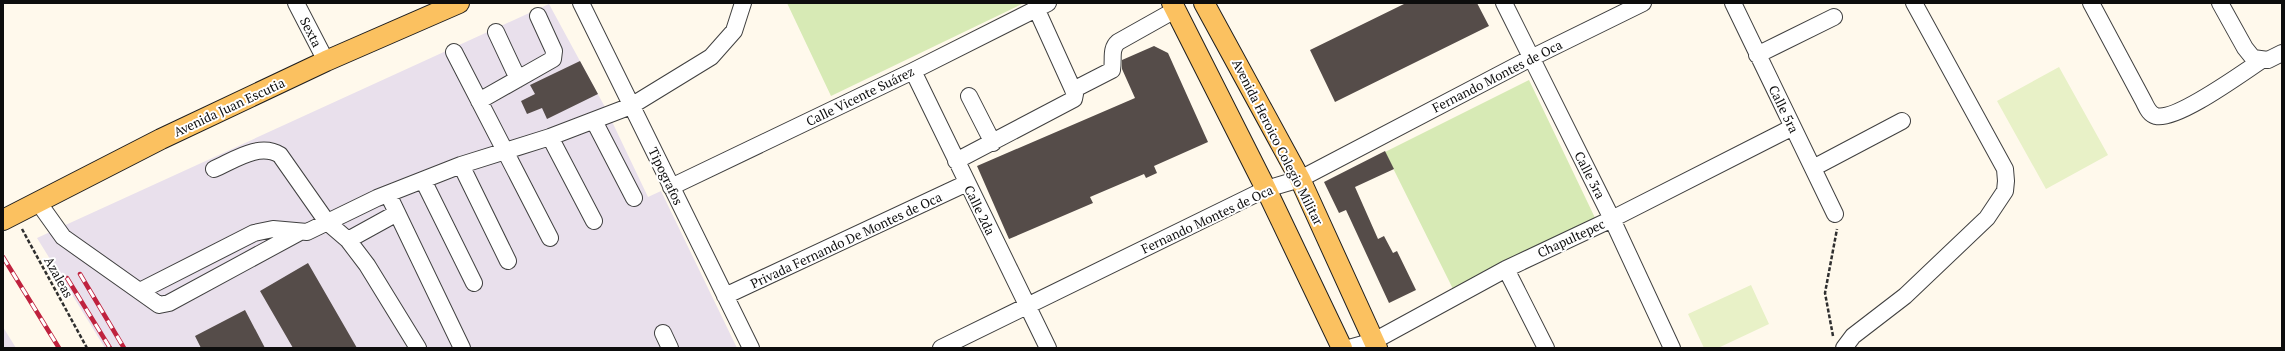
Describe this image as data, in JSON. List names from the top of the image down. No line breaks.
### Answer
{"streets":{"main road":["Avenida Juan Escutia","Avenida Heroico Colegio Militar"],"street":["Sexta","Fernando Montes de Oca","Calle Vicente Suárez","Calle 5ra","Calle 3ra","Tipografos","Calle 2da","Chapultepec","Privada Fernando De Montes de Oca"],"path":["Azaleas"]},"crossings":[["Sexta","Avenida Juan Escutia"],["Fernando Montes de Oca","Avenida Heroico Colegio Militar"],["Fernando Montes de Oca","Calle 3ra"],["Fernando Montes de Oca","Calle 2da"],["Calle Vicente Suárez","Tipografos"],["Calle Vicente Suárez","Calle 2da"],["Avenida Juan Escutia","Azaleas"],["Calle 5ra","Chapultepec"],["Avenida Heroico Colegio Militar","Chapultepec"],["Calle 3ra","Chapultepec"],["Tipografos","Privada Fernando De Montes de Oca"],["Calle 2da","Privada Fernando De Montes de Oca"]]}
